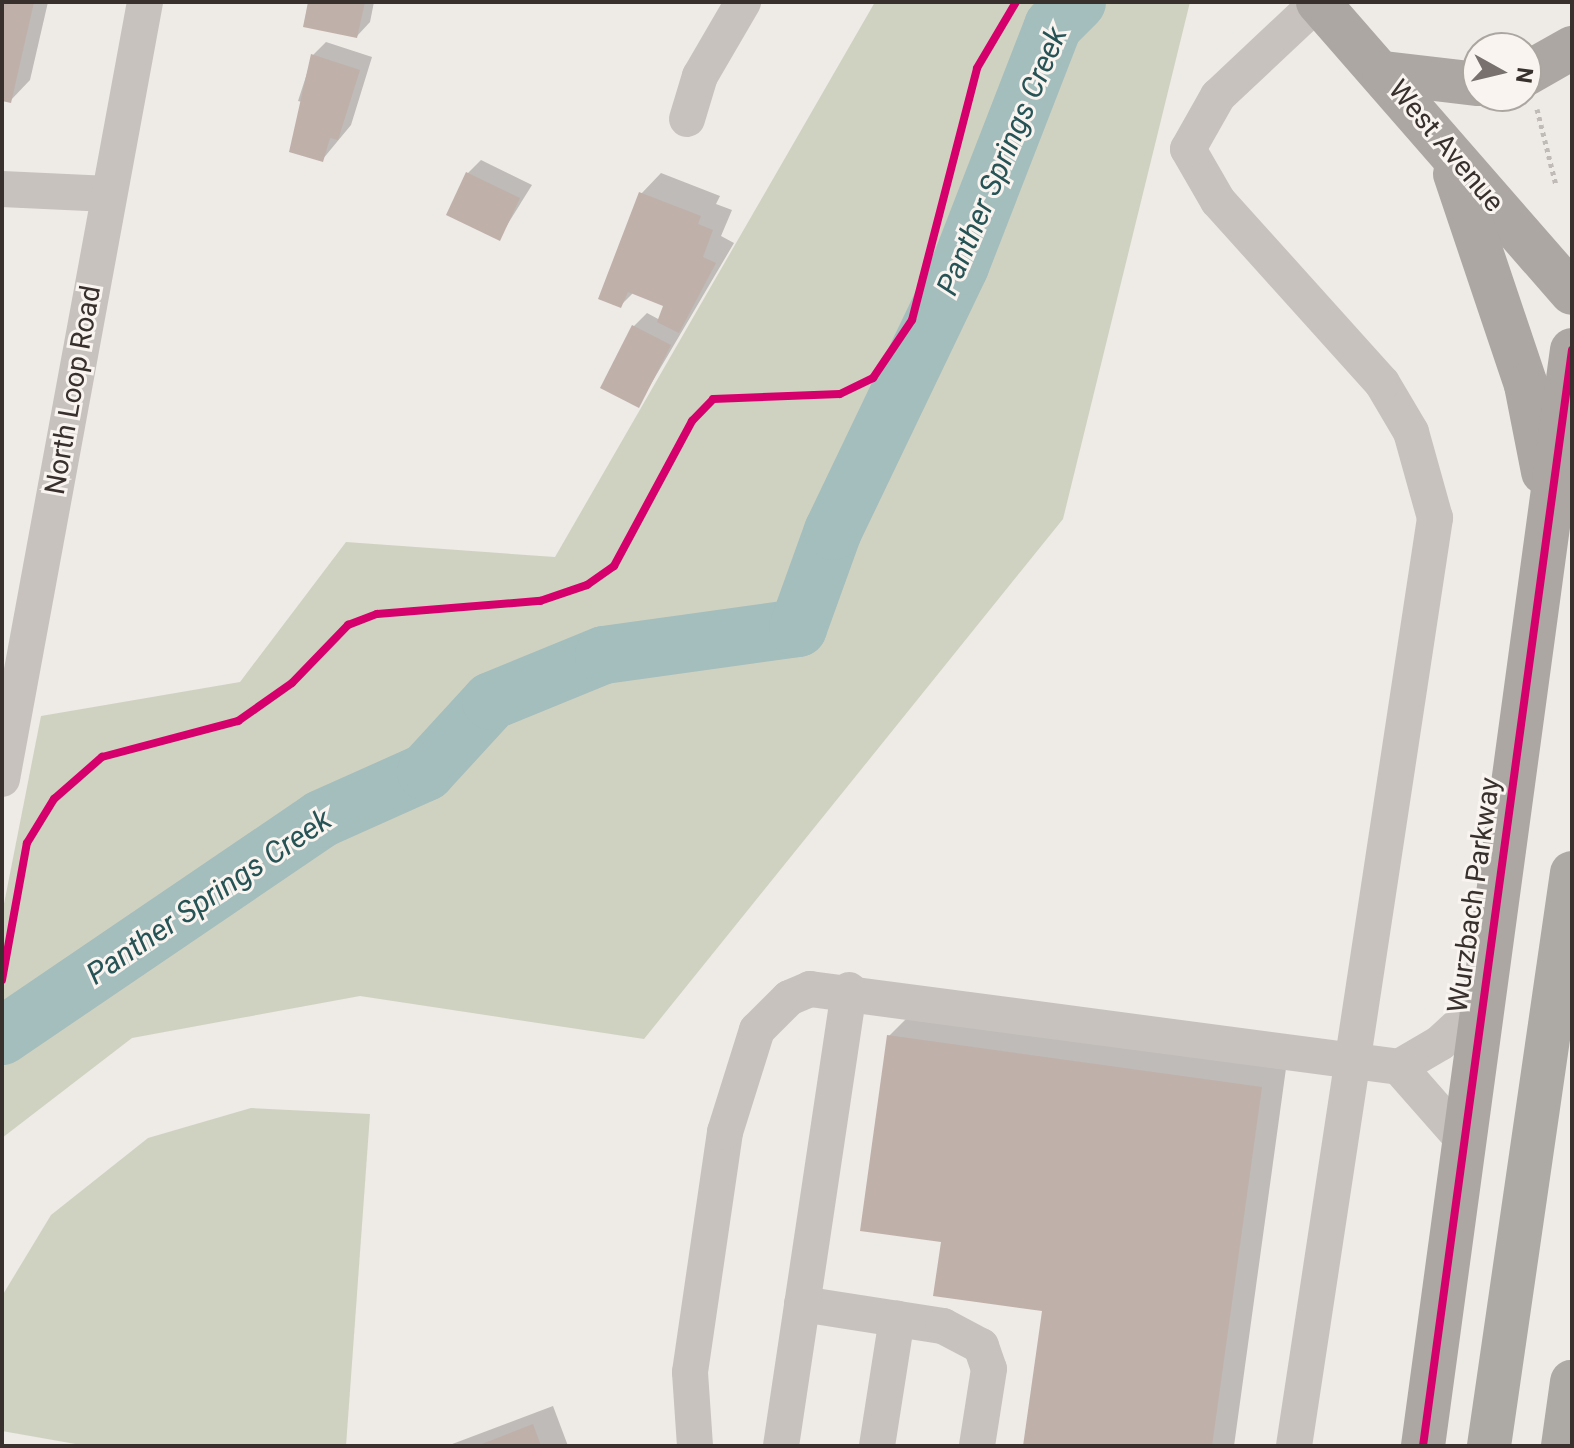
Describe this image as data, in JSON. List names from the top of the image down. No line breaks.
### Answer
{"streets":{"main road":["West Avenue","Wurzbach Parkway"],"street":["North Loop Road"]},"water":["Panther Springs Creek"],"north":"right"}
